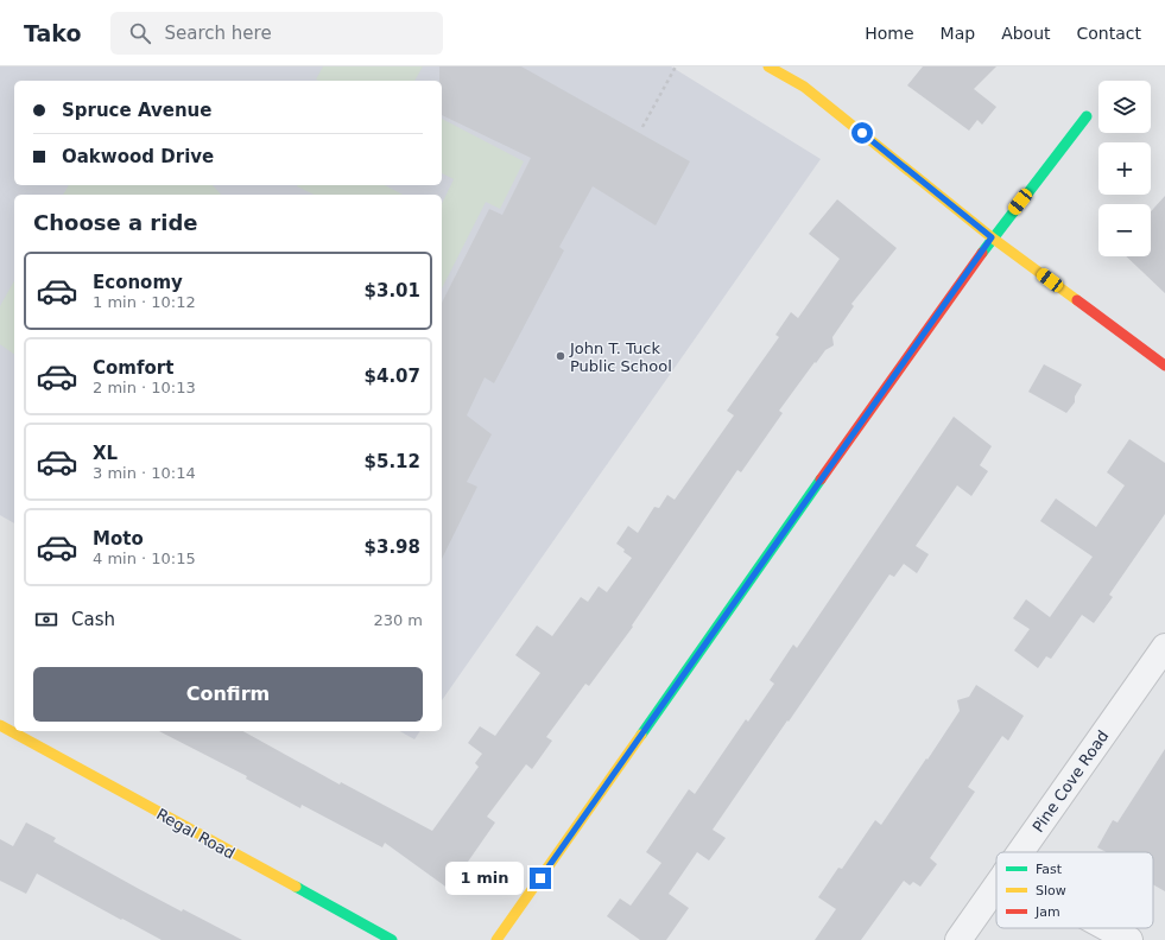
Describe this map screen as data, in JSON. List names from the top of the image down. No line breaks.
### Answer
{"streets":{"street":["Pine Cove Road","Regal Road"]},"places":["John T. Tuck Public School"],"legend":["Fast","Slow","Jam"],"page":{"header":"Tako","search":"Search here","nav":["Home","Map","About","Contact"],"map_buttons":["+","−"],"banner":["Spruce Avenue","Oakwood Drive"],"heading":"Choose a ride","list":[{"name":"Economy","note":"1 min · 10:12","value":"$3.01"},{"name":"Comfort","note":"2 min · 10:13","value":"$4.07"},{"name":"XL","note":"3 min · 10:14","value":"$5.12"},{"name":"Moto","note":"4 min · 10:15","value":"$3.98"}],"pay":["Cash","230 m"],"buttons":"Confirm","bubble":"1 min"}}
